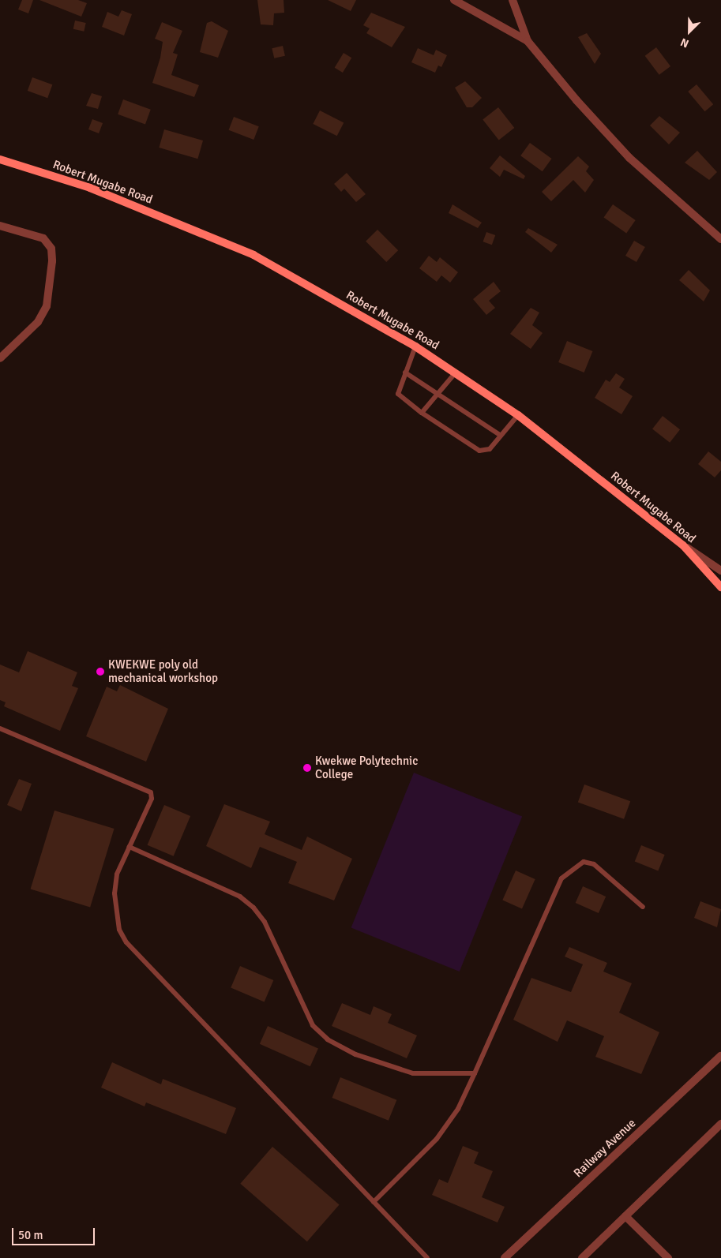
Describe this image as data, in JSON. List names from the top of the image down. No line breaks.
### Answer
{"streets":{"main road":["Robert Mugabe Road"],"street":["Railway Avenue"]},"places":["KWEKWE poly old mechanical workshop","Kwekwe Polytechnic College"],"scale_bar":"50 m","north":"bottom left"}
